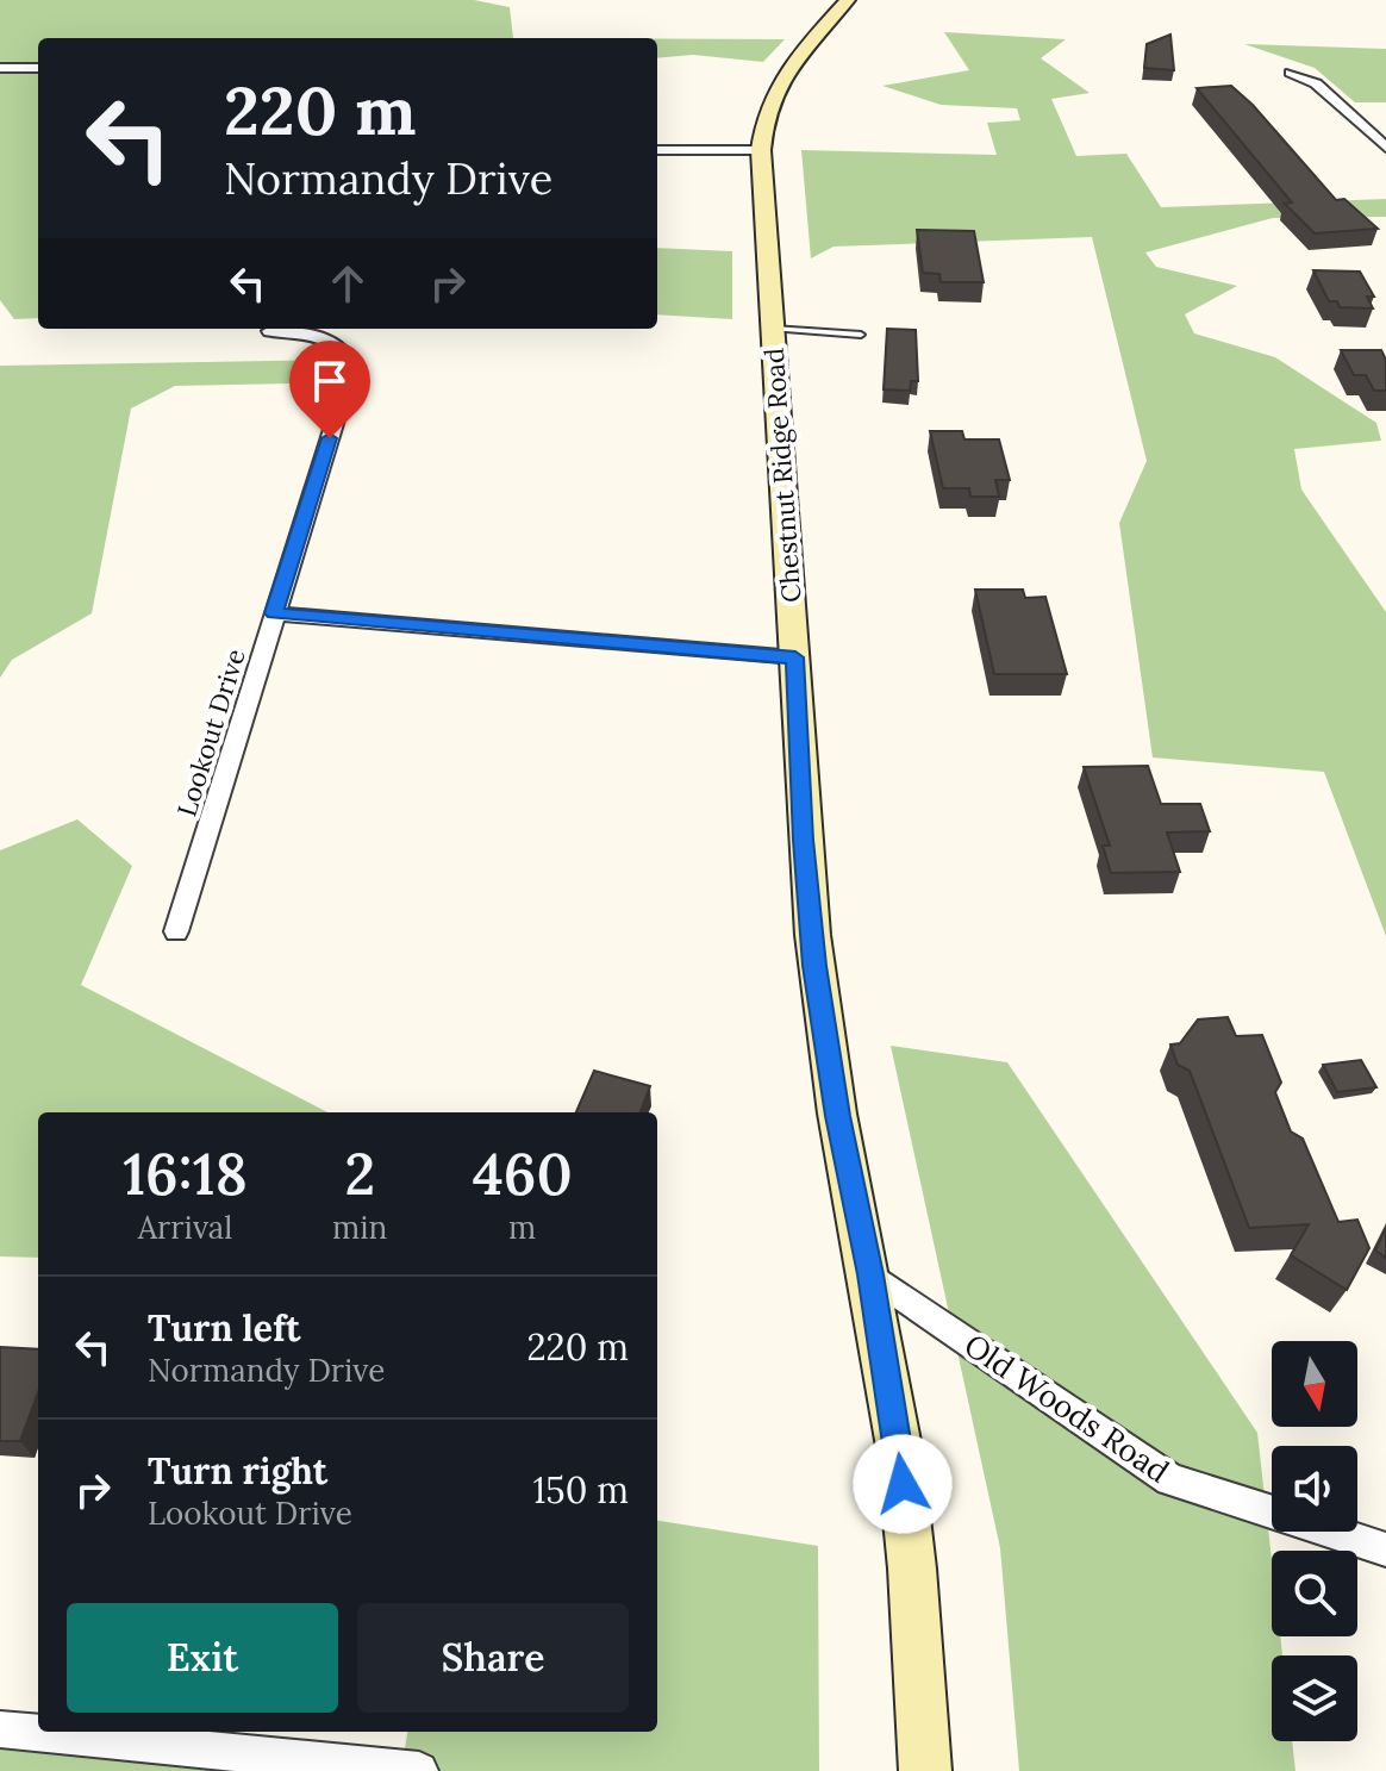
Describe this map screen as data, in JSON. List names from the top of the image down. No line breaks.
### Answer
{"streets":{"main road":["Chestnut Ridge Road"],"street":["Lookout Drive","Old Woods Road"]},"crossings":[["Chestnut Ridge Road","Old Woods Road"]],"north":"bottom","page":{"turn":["220 m","Normandy Drive"],"eta":["16:18","Arrival","2","min","460","m"],"list":[{"name":"Turn left","note":"Normandy Drive","value":"220 m"},{"name":"Turn right","note":"Lookout Drive","value":"150 m"}],"buttons":["Exit","Share"]}}
